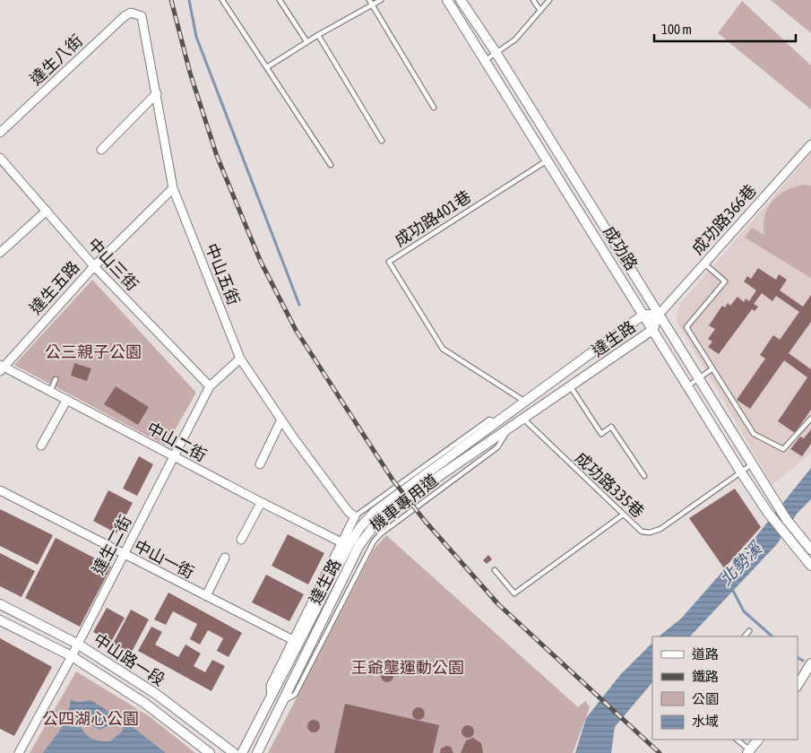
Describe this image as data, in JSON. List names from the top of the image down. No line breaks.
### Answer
{"streets":{"street":["達生八街","成功路366巷","成功路","中山三街","中山五街","達生五路","達生路","中山二街","達生二街","中山一街","中山路一段"],"lane":["成功路401巷","成功路335巷","機車專用道"]},"crossings":[["達生八街","中山五街"],["成功路401巷","成功路"],["成功路401巷","達生路"],["成功路366巷","成功路"],["成功路366巷","達生路"],["成功路","達生路"],["成功路","成功路335巷"],["中山三街","達生五路"],["中山三街","達生二街"],["中山五街","達生五路"],["中山五街","達生路"],["中山五街","機車專用道"],["中山五街","達生二街"],["達生五路","中山二街"],["達生路","中山二街"],["達生路","成功路335巷"],["達生路","機車專用道"],["達生路","中山一街"],["中山二街","達生二街"],["達生二街","中山一街"],["達生二街","中山路一段"]],"water":["北勢溪"],"parks":["公三親子公園","王爺壟運動公園","公四湖心公園"],"legend":["道路","鐵路","公園","水域"],"scale_bar":"100 m"}
